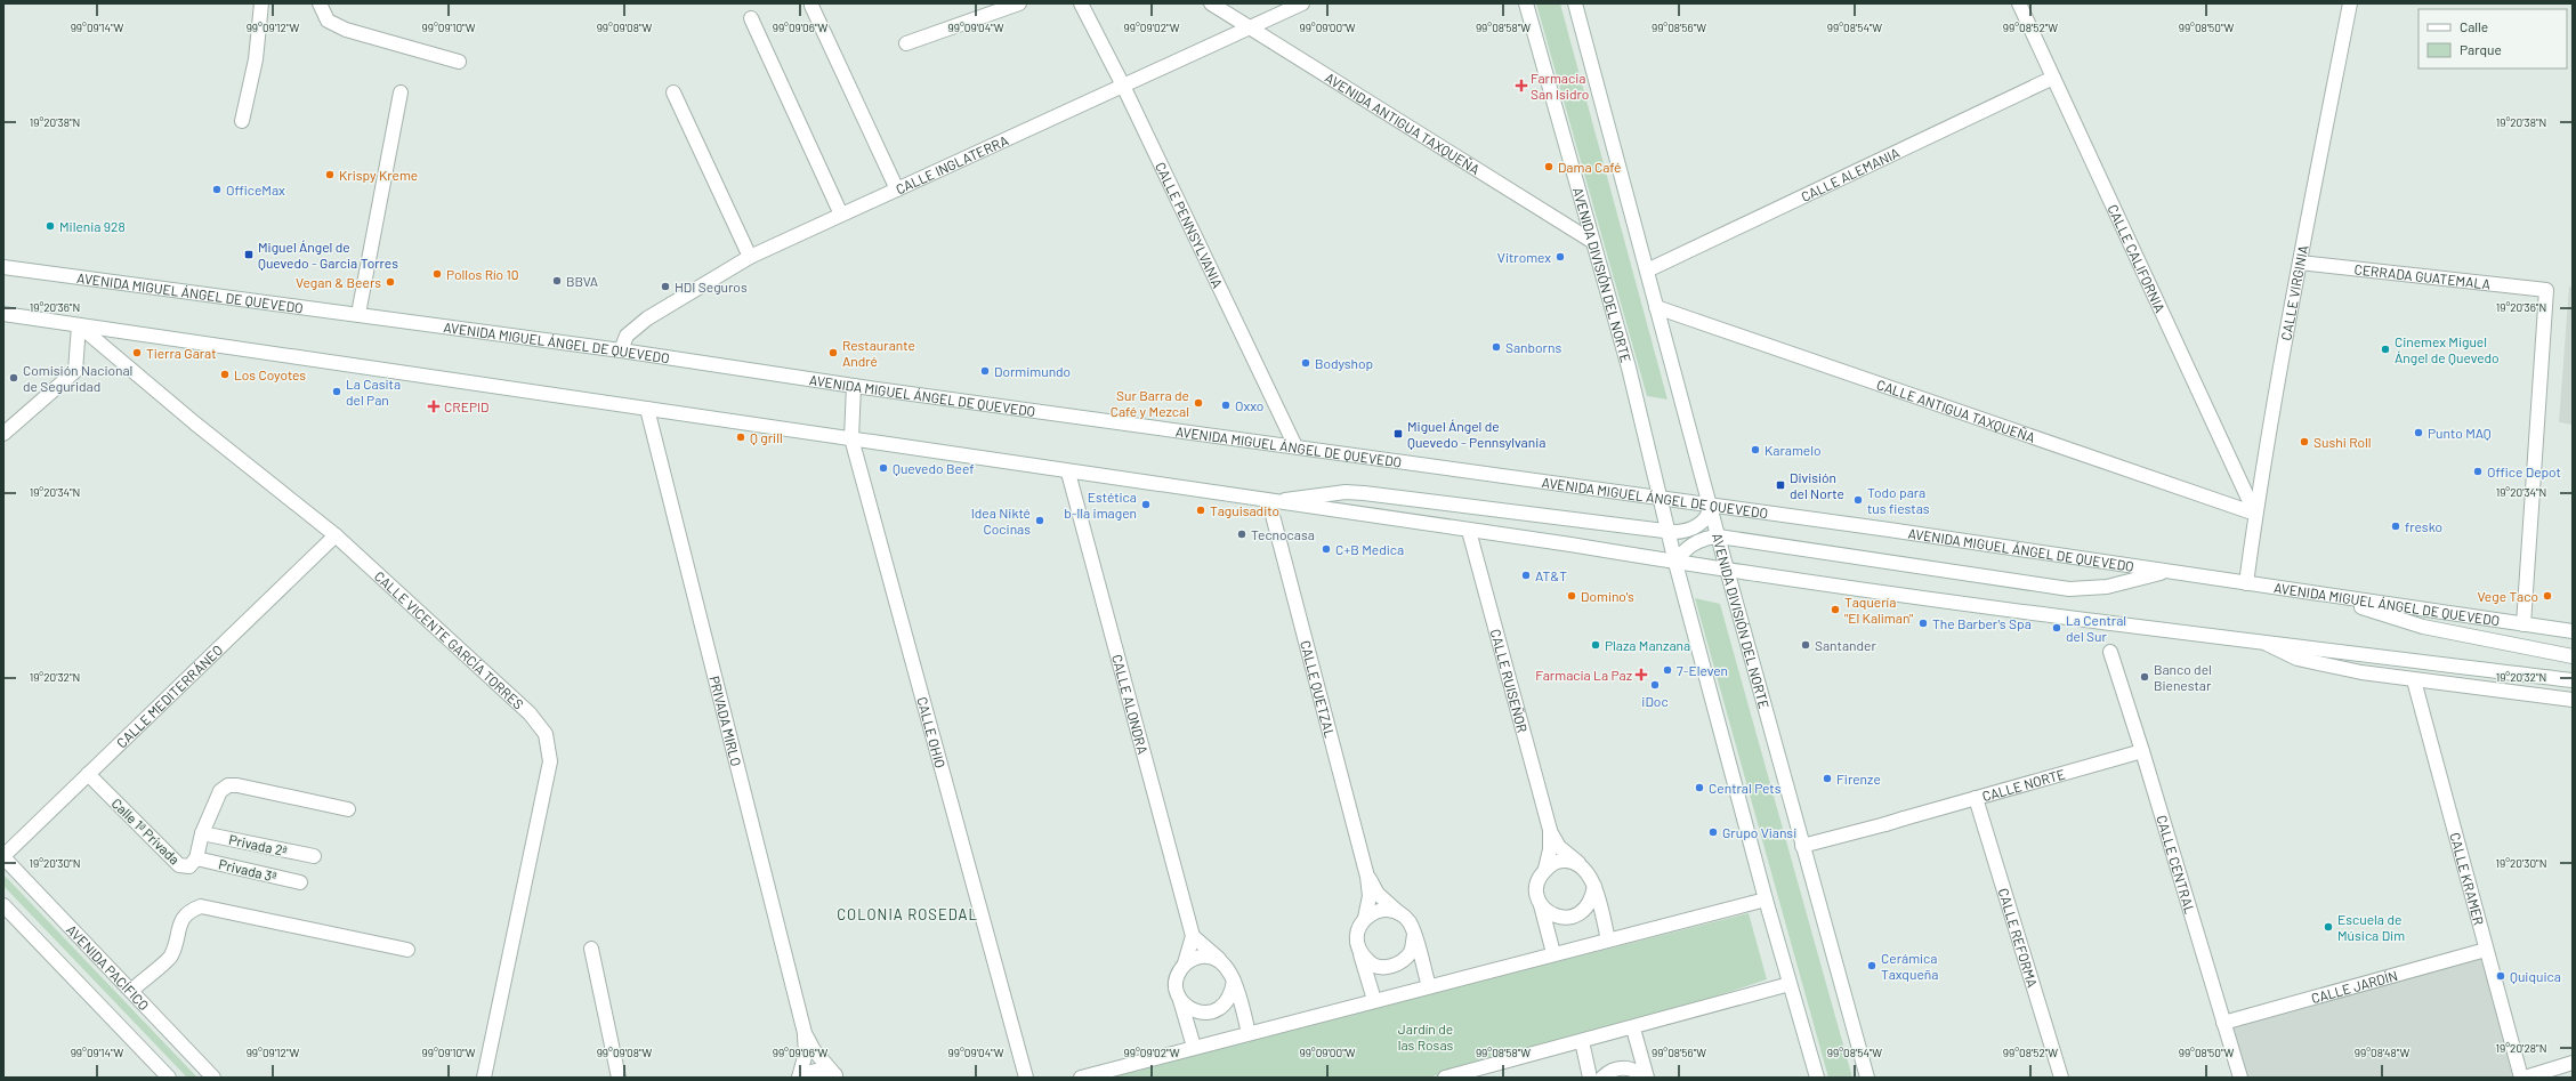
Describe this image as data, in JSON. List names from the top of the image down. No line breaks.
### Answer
{"streets":{"street":["AVENIDA ANTIGUA TAXQUEÑA","CALLE INGLATERRA","CALLE ALEMANIA","CALLE PENNSYLVANIA","CALLE CALIFORNIA","AVENIDA DIVISIÓN DEL NORTE","CERRADA GUATEMALA","AVENIDA MIGUEL ÁNGEL DE QUEVEDO","CALLE VIRGINIA","CALLE ANTIGUA TAXQUEÑA","CALLE VICENTE GARCÍA TORRES","CALLE RUISEÑOR","CALLE QUETZAL","CALLE MEDITERRÁNEO","CALLE ALONDRA","PRIVADA MIRLO","CALLE OHIO","CALLE NORTE","Calle 1ª Privada","Privada 2ª","CALLE CENTRAL","Privada 3ª","CALLE KRAMER","CALLE REFORMA","AVENIDA PACÍFICO","CALLE JARDÍN"]},"crossings":[["AVENIDA ANTIGUA TAXQUEÑA","CALLE INGLATERRA"],["AVENIDA ANTIGUA TAXQUEÑA","AVENIDA DIVISIÓN DEL NORTE"],["CALLE INGLATERRA","CALLE PENNSYLVANIA"],["CALLE INGLATERRA","AVENIDA MIGUEL ÁNGEL DE QUEVEDO"],["CALLE ALEMANIA","CALLE CALIFORNIA"],["CALLE ALEMANIA","AVENIDA DIVISIÓN DEL NORTE"],["CALLE PENNSYLVANIA","AVENIDA MIGUEL ÁNGEL DE QUEVEDO"],["CALLE CALIFORNIA","CALLE VIRGINIA"],["CALLE CALIFORNIA","CALLE ANTIGUA TAXQUEÑA"],["AVENIDA DIVISIÓN DEL NORTE","AVENIDA MIGUEL ÁNGEL DE QUEVEDO"],["AVENIDA DIVISIÓN DEL NORTE","CALLE ANTIGUA TAXQUEÑA"],["AVENIDA DIVISIÓN DEL NORTE","CALLE NORTE"],["CERRADA GUATEMALA","AVENIDA MIGUEL ÁNGEL DE QUEVEDO"],["CERRADA GUATEMALA","CALLE VIRGINIA"],["AVENIDA MIGUEL ÁNGEL DE QUEVEDO","CALLE VIRGINIA"],["AVENIDA MIGUEL ÁNGEL DE QUEVEDO","CALLE OHIO"],["CALLE VIRGINIA","CALLE ANTIGUA TAXQUEÑA"],["CALLE VICENTE GARCÍA TORRES","CALLE MEDITERRÁNEO"],["CALLE MEDITERRÁNEO","Calle 1ª Privada"],["CALLE MEDITERRÁNEO","AVENIDA PACÍFICO"],["CALLE NORTE","CALLE CENTRAL"],["CALLE NORTE","CALLE REFORMA"],["Calle 1ª Privada","Privada 2ª"],["Calle 1ª Privada","Privada 3ª"],["CALLE CENTRAL","CALLE JARDÍN"],["CALLE KRAMER","CALLE JARDÍN"]],"districts":["COLONIA ROSEDAL"],"parks":["Jardín de las Rosas"],"places":{"health":["Farmacia San Isidro","CREPID","Farmacia La Paz"],"other":["Dama Café","Krispy Kreme","OfficeMax","Milenia 928","Vitromex","Pollos Río 10","BBVA","Vegan & Beers","HDI Seguros","Sanborns","Cinemex Miguel Ángel de Quevedo","Tierra Garat","Restaurante André","Bodyshop","Dormimundo","Los Coyotes","Comisión Nacional de Seguridad","La Casita del Pan","Sur Barra de Café y Mezcal","Oxxo","Punto MAQ","Q grill","Sushi Roll","Karamelo","Quevedo Beef","Office Depot","Todo para tus fiestas","Estética b-lla imagen","Taguisadito","Idea Nikté Cocinas","fresko","Tecnocasa","C+B Medica","AT&T","Domino's","Vege Taco","Taquería \"El Kaliman\"","The Barber's Spa","La Central del Sur","Plaza Manzana","Santander","7-Eleven","Banco del Bienestar","iDoc","Firenze","Central Pets","Grupo Viansi","Escuela de Música Dim","Cerámica Taxqueña","Quiquica"],"transit":["Miguel Ángel de Quevedo - Garcia Torres","Miguel Ángel de Quevedo - Pennsylvania","División del Norte"]},"legend":["Calle","Parque"],"coordinates":["99°09'14\"W","99°09'12\"W","99°09'10\"W","99°09'08\"W","99°09'06\"W","99°09'04\"W","99°09'02\"W","99°09'00\"W","99°08'58\"W","99°08'56\"W","99°08'54\"W","99°08'52\"W","99°08'50\"W","19°20'38\"N","19°20'36\"N","19°20'34\"N","19°20'32\"N","19°20'30\"N","19°20'28\"N","99°08'48\"W"]}
